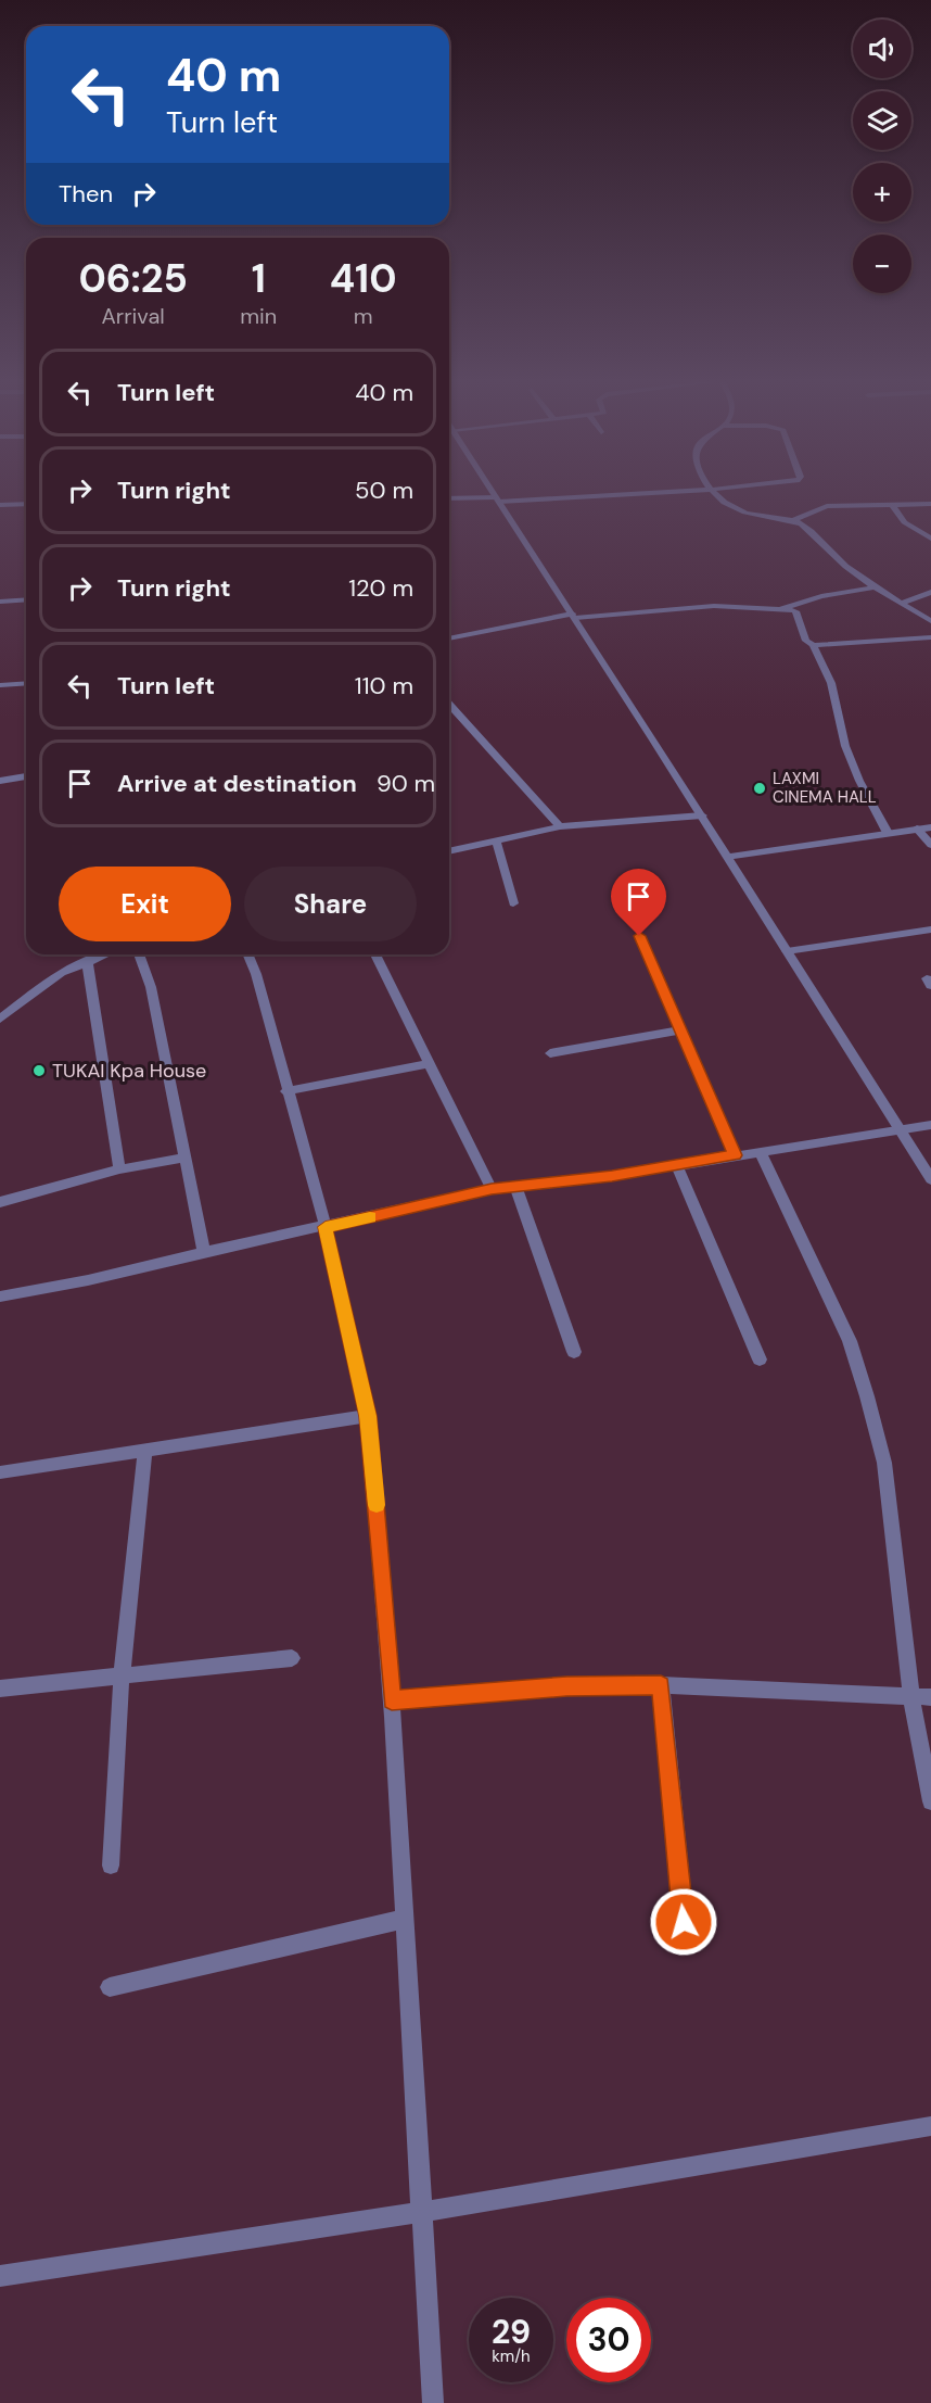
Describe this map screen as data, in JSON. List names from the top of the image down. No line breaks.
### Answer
{"places":["LAXMI CINEMA HALL","TUKAI Kpa House"],"page":{"map_buttons":["+","−"],"turn":["40 m","Turn left"],"then":"Then","eta":["06:25","Arrival","1","min","410","m"],"list":[{"name":"Turn left","value":"40 m"},{"name":"Turn right","value":"50 m"},{"name":"Turn right","value":"120 m"},{"name":"Turn left","value":"110 m"},{"name":"Arrive at destination","value":"90 m"}],"buttons":["Exit","Share"],"speed":"29 km/h","limit":"30"}}
